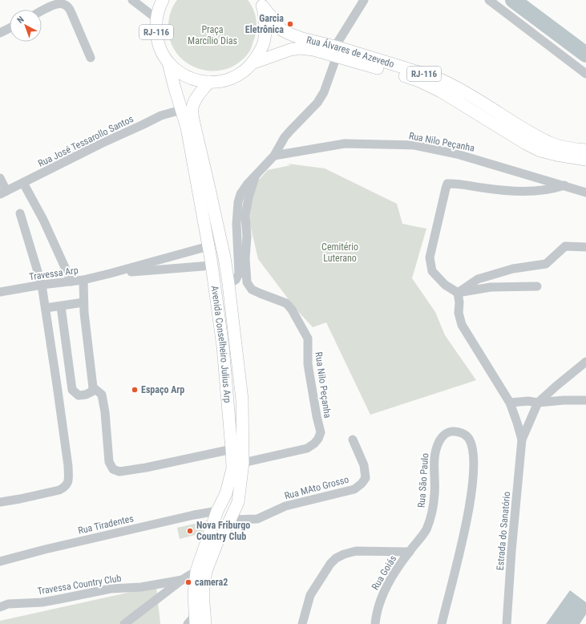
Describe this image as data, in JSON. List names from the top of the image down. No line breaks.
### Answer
{"streets":{"main road":["RJ-116","Rua Álvares de Azevedo","Avenida Conselheiro Julius Arp"],"street":["Rua José Tessarollo Santos","Rua Nilo Peçanha","Travessa Arp","Rua São Paulo","Rua MAto Grosso","Rua Tiradentes","Estrada do Sanatório","Rua Goiás","Travessa Country Club"]},"crossings":[["RJ-116","Rua Álvares de Azevedo"],["RJ-116","Avenida Conselheiro Julius Arp"],["Rua Álvares de Azevedo","Rua Nilo Peçanha"],["Rua José Tessarollo Santos","Avenida Conselheiro Julius Arp"],["Rua Nilo Peçanha","Avenida Conselheiro Julius Arp"],["Travessa Arp","Avenida Conselheiro Julius Arp"],["Avenida Conselheiro Julius Arp","Rua MAto Grosso"],["Avenida Conselheiro Julius Arp","Rua Tiradentes"],["Rua São Paulo","Rua Goiás"]],"parks":["Praça Marcílio Dias","Cemitério Luterano"],"places":["Garcia Eletrônica","Espaço Arp","Nova Friburgo Country Club","camera2"],"north":"top left"}
